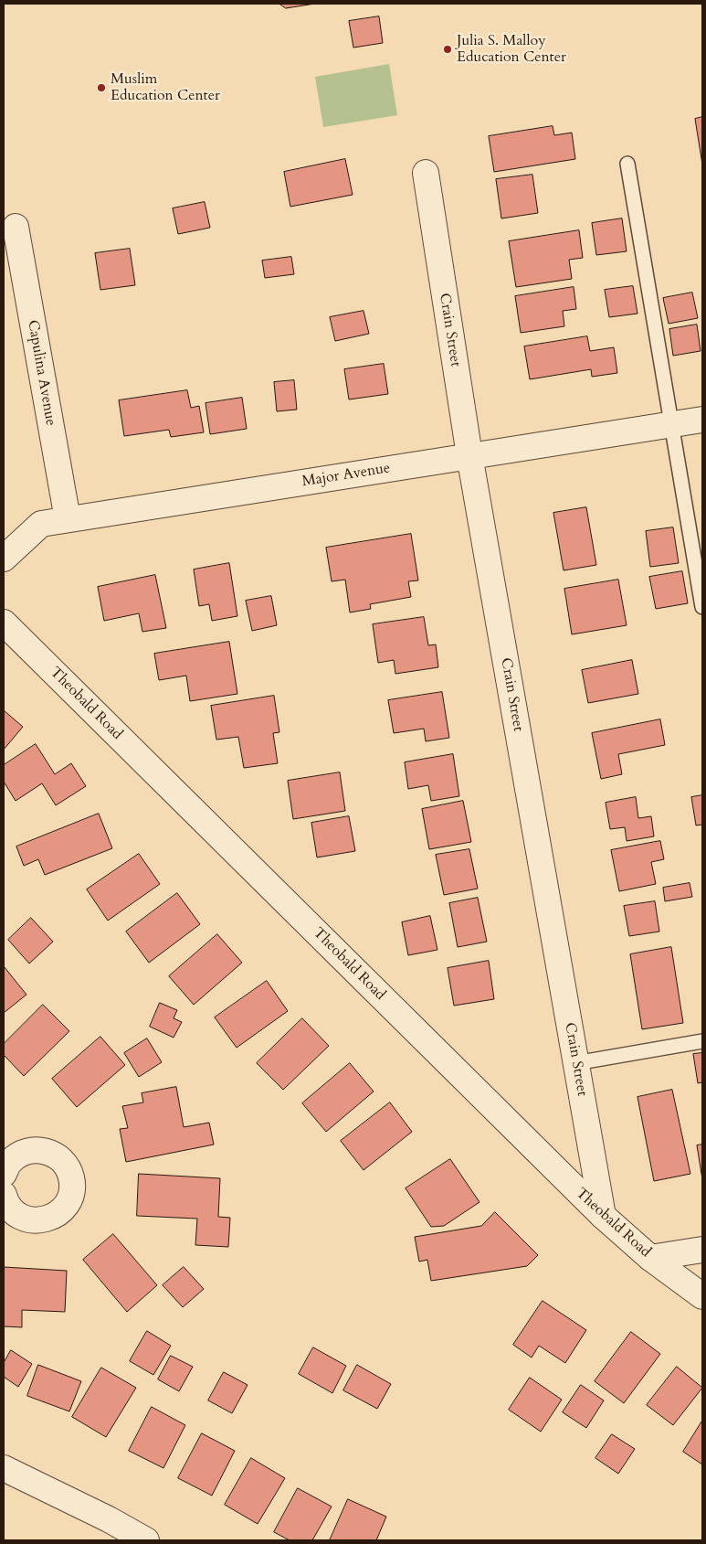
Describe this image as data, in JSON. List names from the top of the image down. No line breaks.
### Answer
{"streets":{"street":["Crain Street","Capulina Avenue","Major Avenue","Theobald Road"]},"crossings":[["Crain Street","Major Avenue"],["Crain Street","Theobald Road"],["Capulina Avenue","Major Avenue"]],"places":["Julia S. Malloy Education Center","Muslim Education Center"]}
